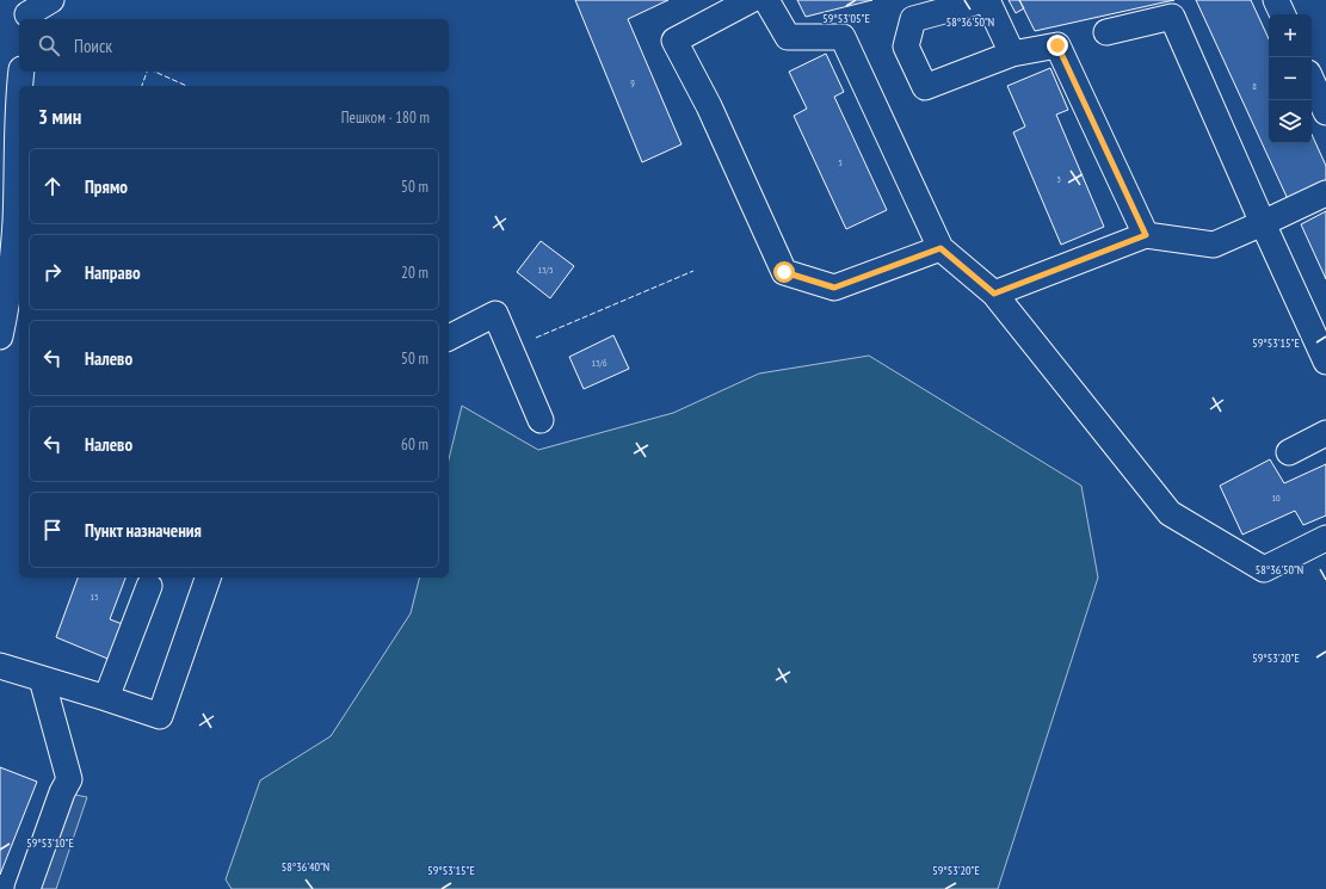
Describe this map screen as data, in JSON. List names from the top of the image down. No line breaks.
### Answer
{"house_numbers":["9","8","5","3","13/5","13/6","10","15"],"page":{"map_buttons":["+","−"],"search":"Поиск","heading":["3 мин","Пешком · 180 m"],"list":[["Прямо","50 m"],["Направо","20 m"],["Налево","50 m"],["Налево","60 m"],"Пункт назначения"]},"coordinates":["59°53'05\"E","58°36'50\"N","59°53'15\"E","59°53'20\"E","59°53'10\"E","58°36'40\"N"]}
